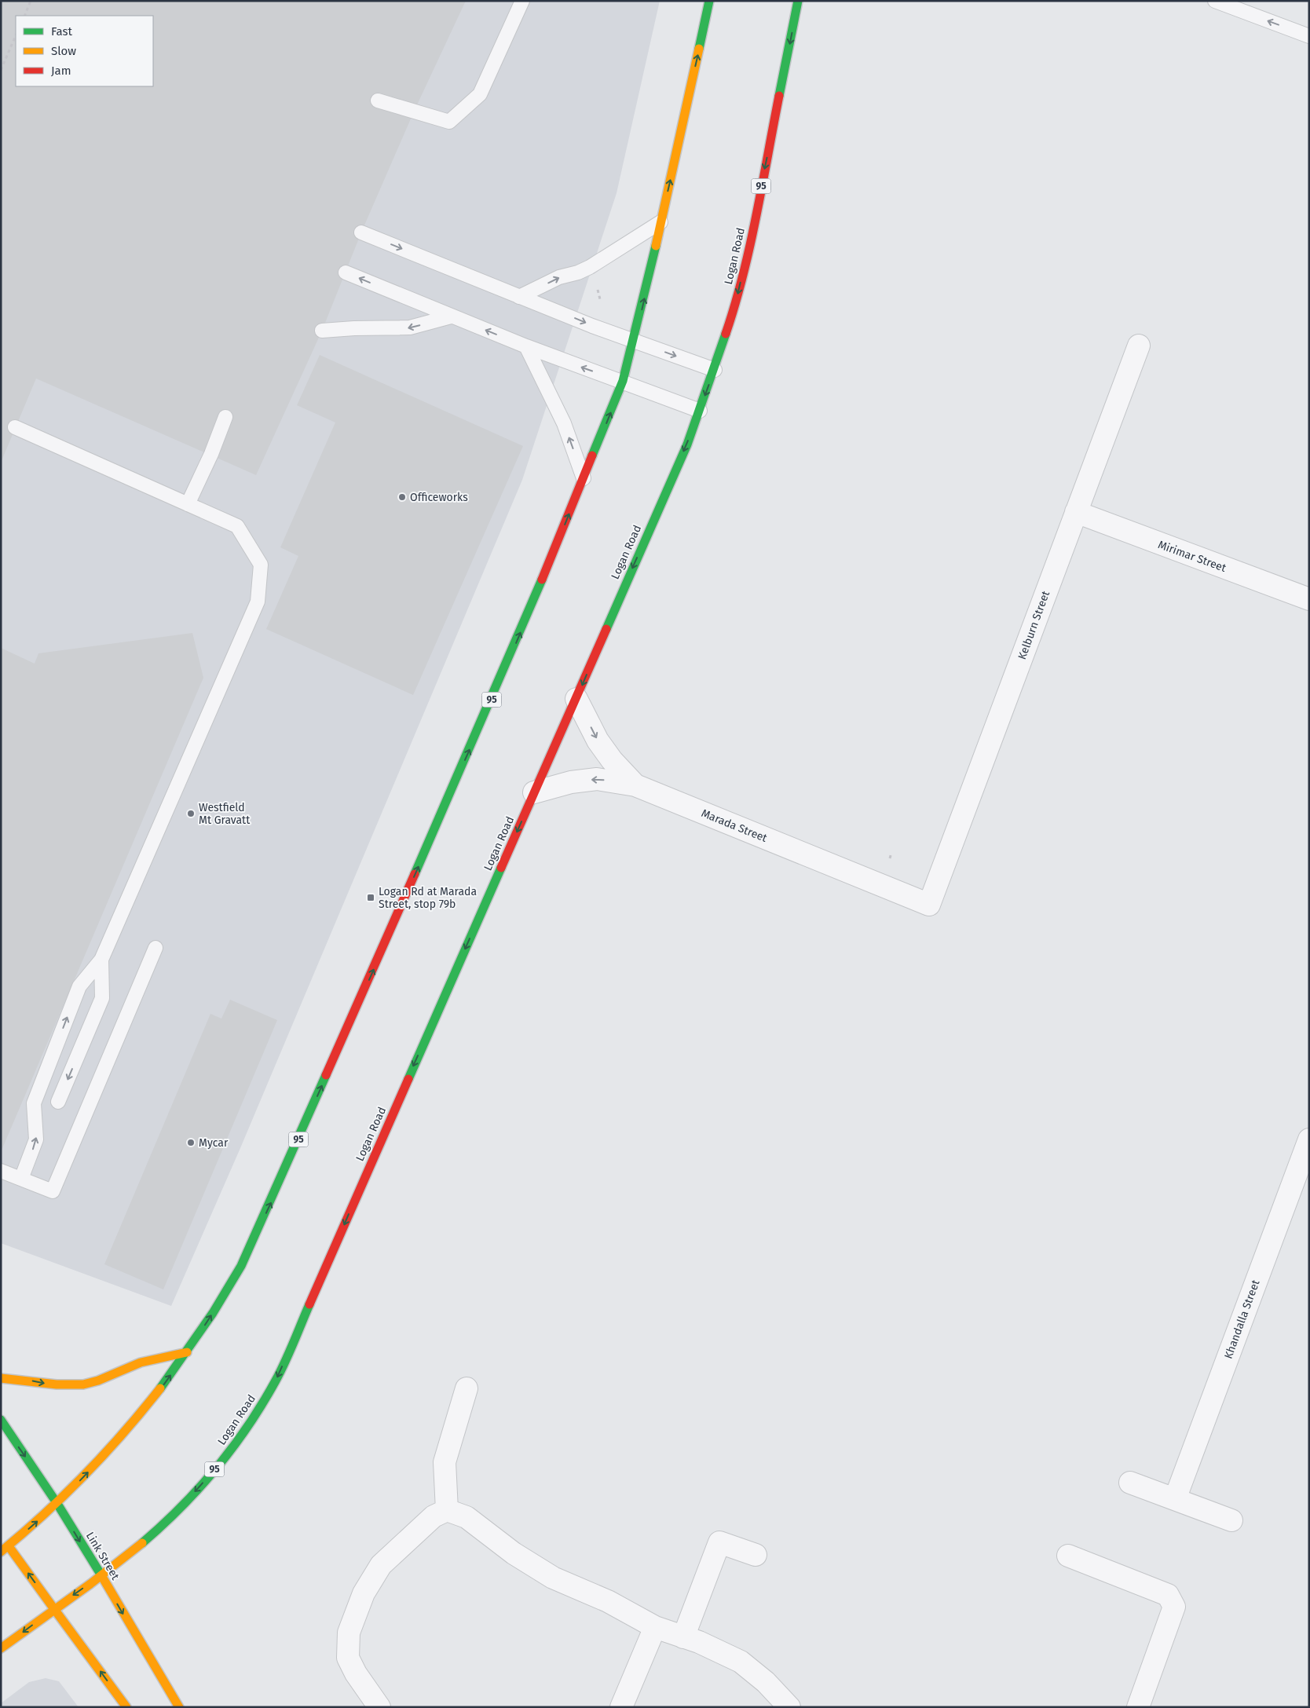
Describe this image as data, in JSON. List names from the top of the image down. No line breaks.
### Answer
{"streets":{"main road":["95","Logan Road","Link Street"],"street":["Mirimar Street","Kelburn Street","Marada Street","Khandalla Street"]},"crossings":[["95","Link Street"],["Logan Road","Marada Street"],["Logan Road","Link Street"],["Mirimar Street","Kelburn Street"],["Kelburn Street","Marada Street"]],"places":{"other":["Officeworks","Westfield Mt Gravatt","Mycar"],"transit":["Logan Rd at Marada Street, stop 79b"]},"legend":["Fast","Slow","Jam"]}
